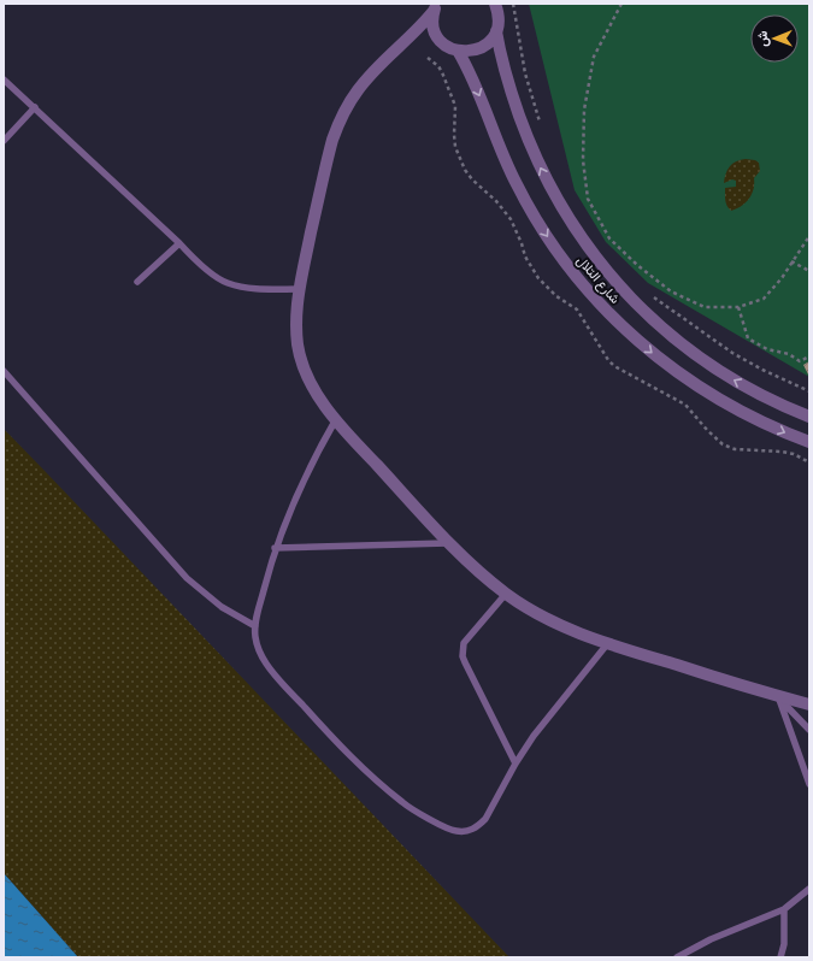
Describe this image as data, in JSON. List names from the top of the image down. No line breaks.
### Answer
{"streets":{"street":["شارع التلال"]},"north":"left"}
